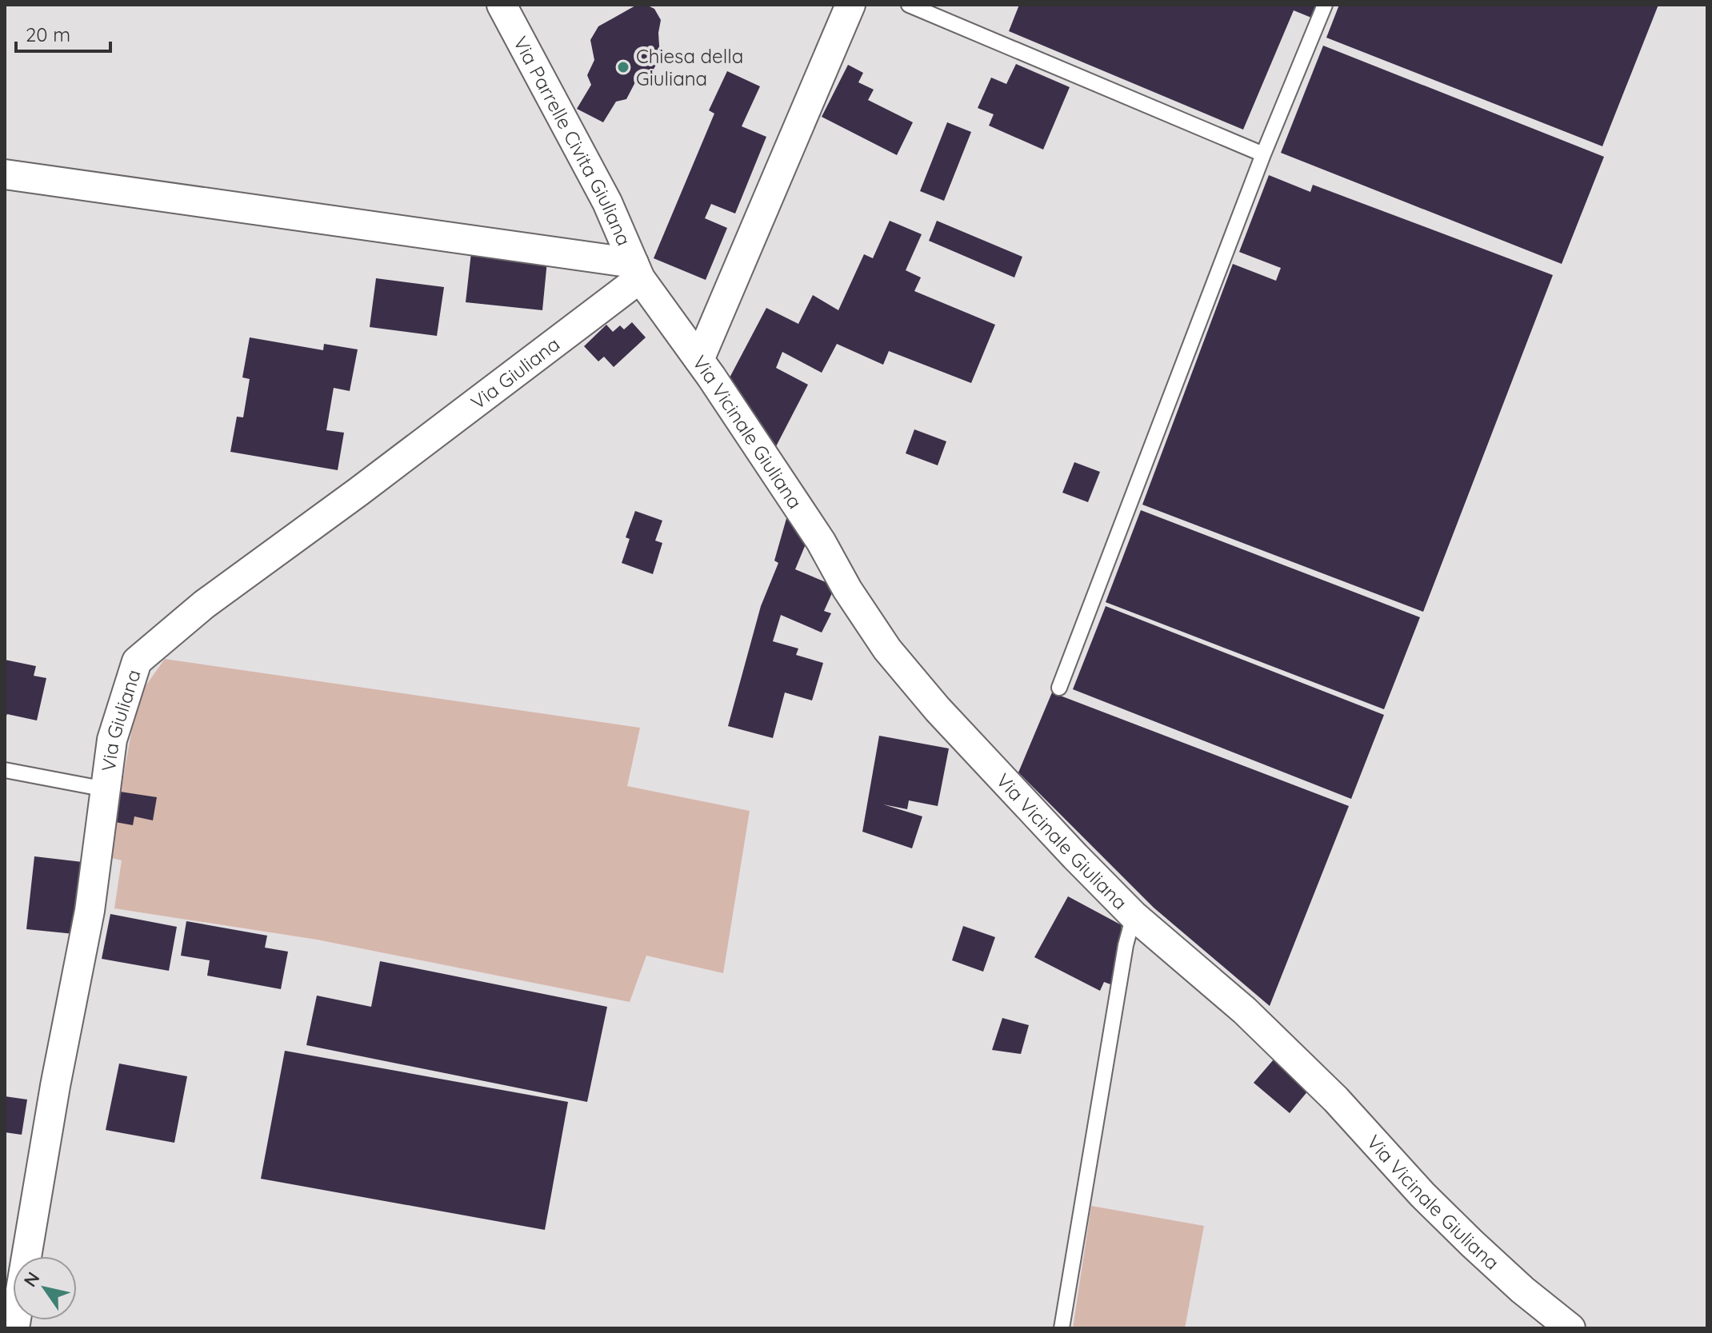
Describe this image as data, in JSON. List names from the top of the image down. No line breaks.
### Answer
{"streets":{"street":["Via Parrelle Civita Giuliana","Via Giuliana","Via Vicinale Giuliana"]},"crossings":[["Via Parrelle Civita Giuliana","Via Giuliana"],["Via Parrelle Civita Giuliana","Via Vicinale Giuliana"],["Via Giuliana","Via Vicinale Giuliana"]],"places":["Chiesa della Giuliana"],"scale_bar":"20 m","north":"top left"}
